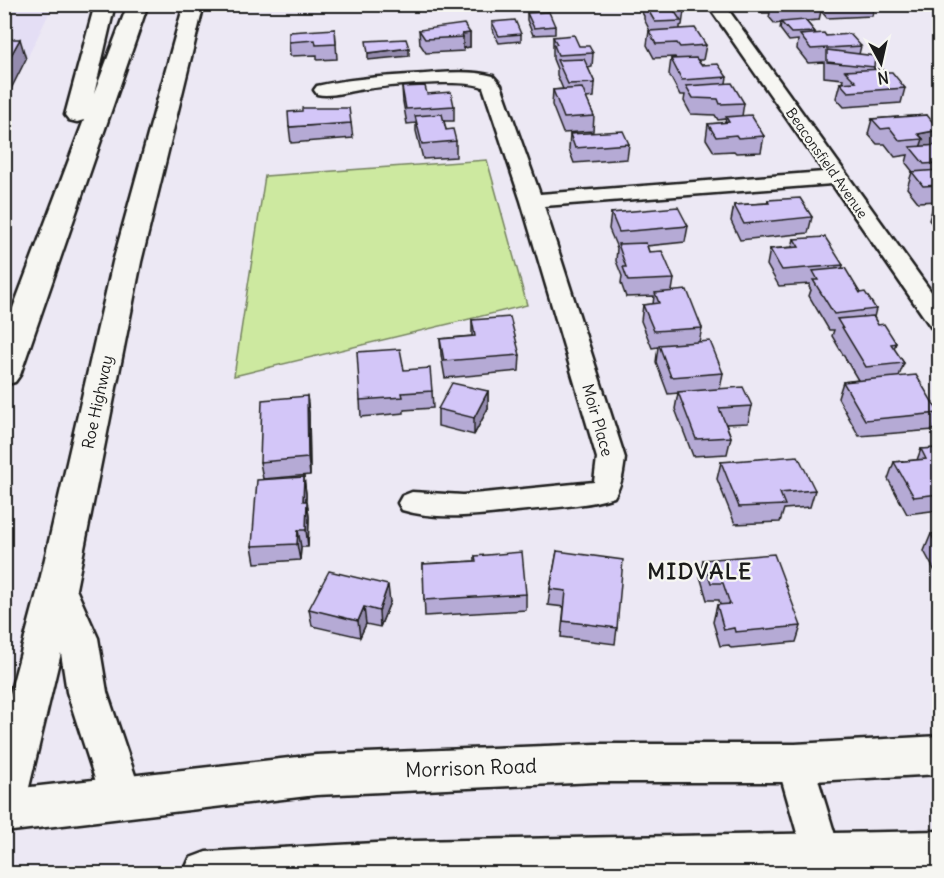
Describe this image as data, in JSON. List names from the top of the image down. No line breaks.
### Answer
{"streets":{"main road":["Roe Highway","Morrison Road"],"street":["Beaconsfield Avenue","Moir Place"]},"districts":["MIDVALE"],"north":"bottom"}
